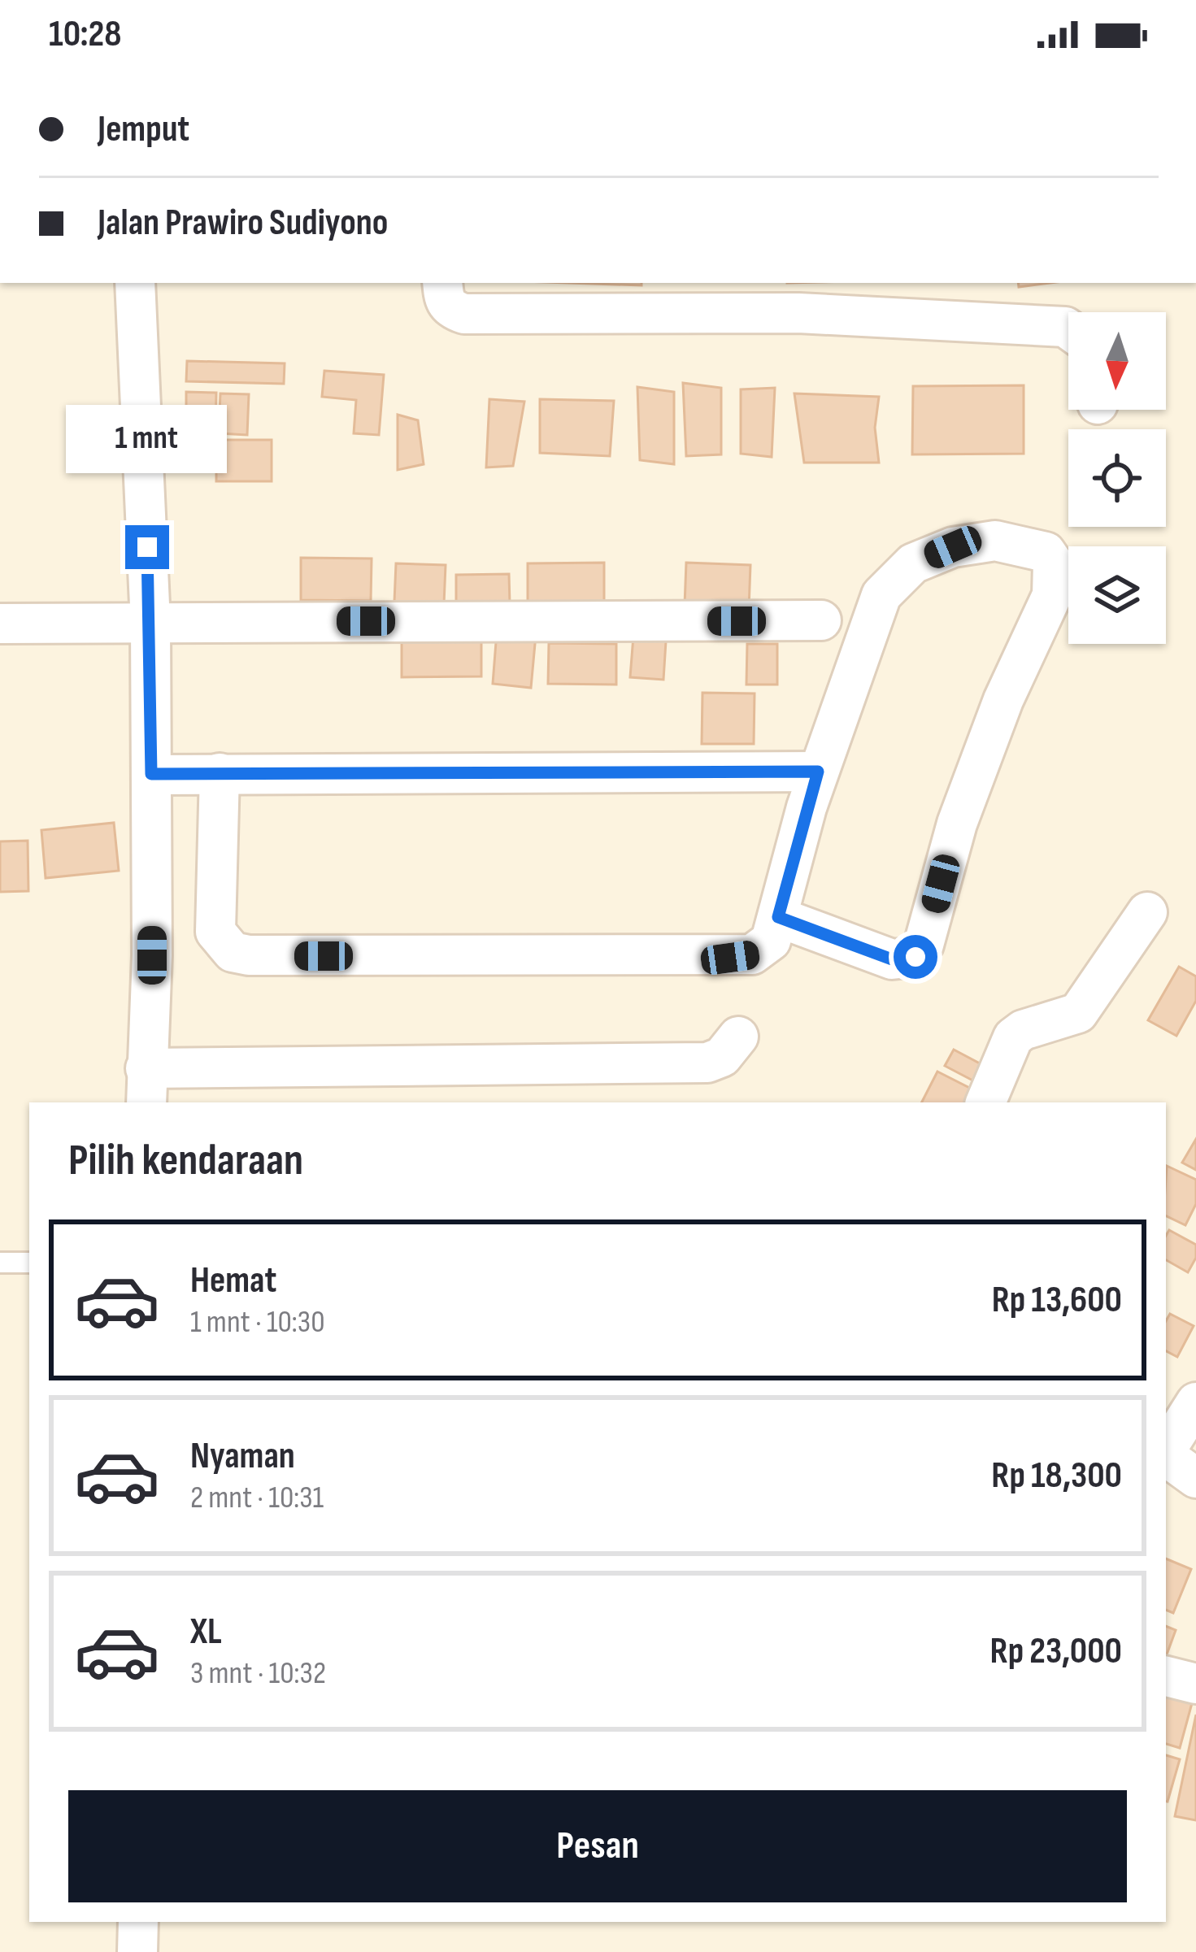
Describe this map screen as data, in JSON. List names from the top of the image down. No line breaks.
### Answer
{"north":"bottom","page":{"status":"10:28","banner":["Jemput","Jalan Prawiro Sudiyono"],"bubble":"1 mnt","heading":"Pilih kendaraan","list":[{"name":"Hemat","note":"1 mnt · 10:30","value":"Rp 13,600"},{"name":"Nyaman","note":"2 mnt · 10:31","value":"Rp 18,300"},{"name":"XL","note":"3 mnt · 10:32","value":"Rp 23,000"}],"buttons":"Pesan"}}
